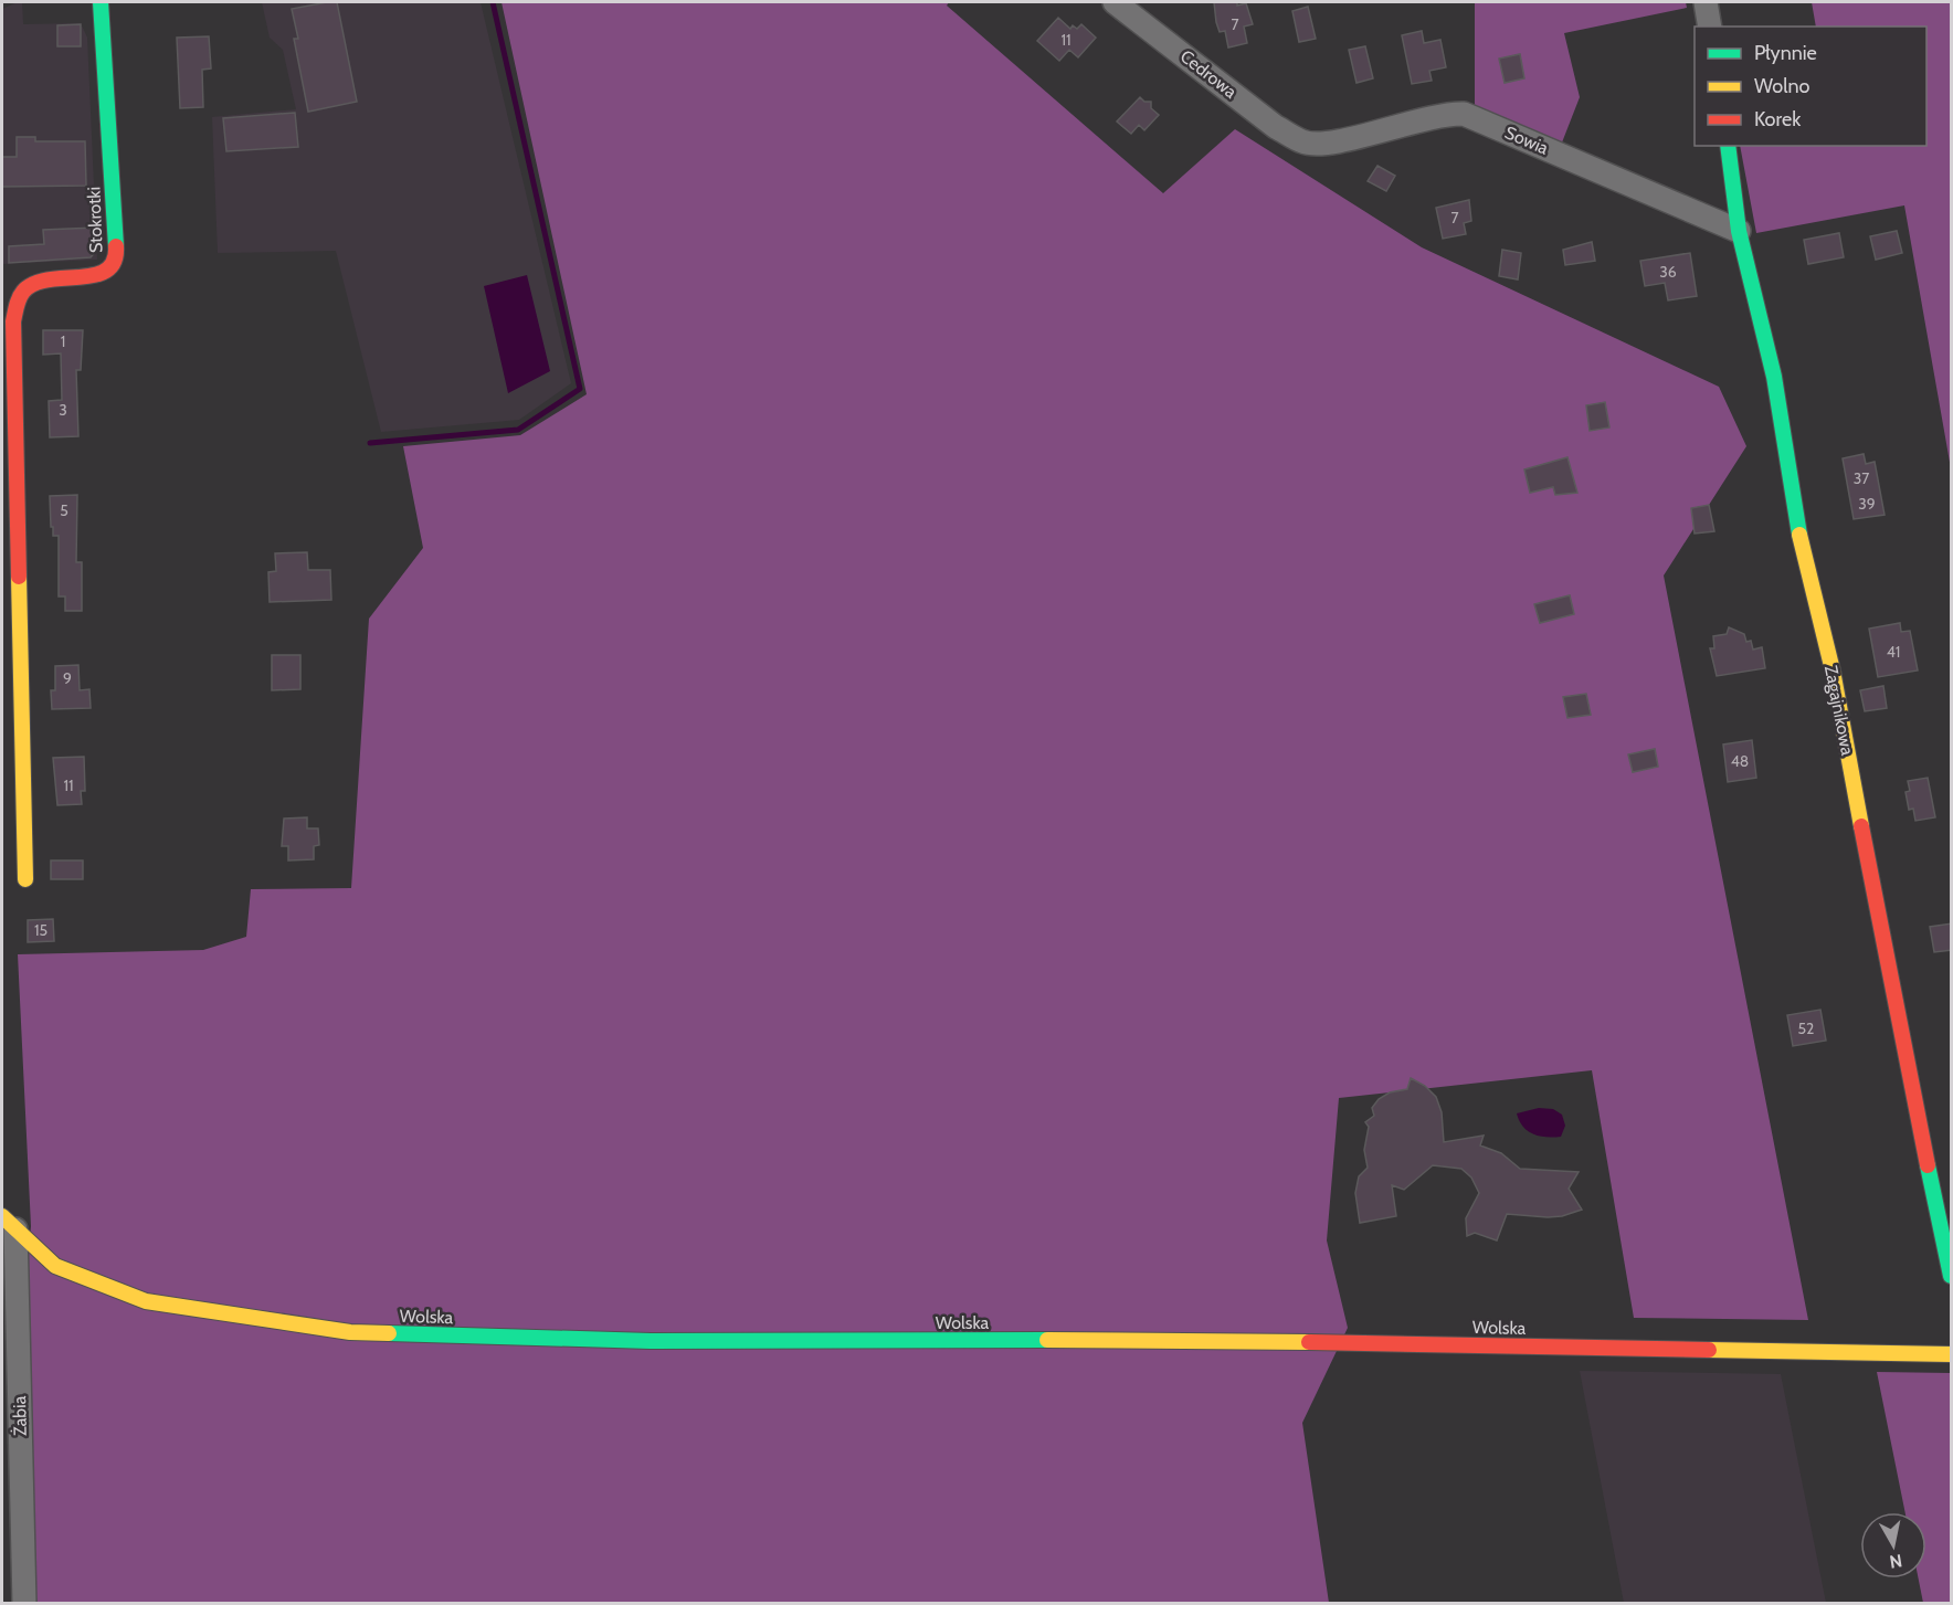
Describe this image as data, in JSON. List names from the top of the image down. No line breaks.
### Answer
{"streets":{"street":["Cedrowa","Sowia","Stokrotki","Zagajnikowa","Wolska","Żabia"]},"crossings":[["Cedrowa","Sowia"],["Sowia","Zagajnikowa"],["Wolska","Żabia"]],"house_numbers":["7","11","7","36","1","3","37","39","5","41","9","48","11","15","52"],"legend":["Płynnie","Wolno","Korek"],"north":"bottom"}
